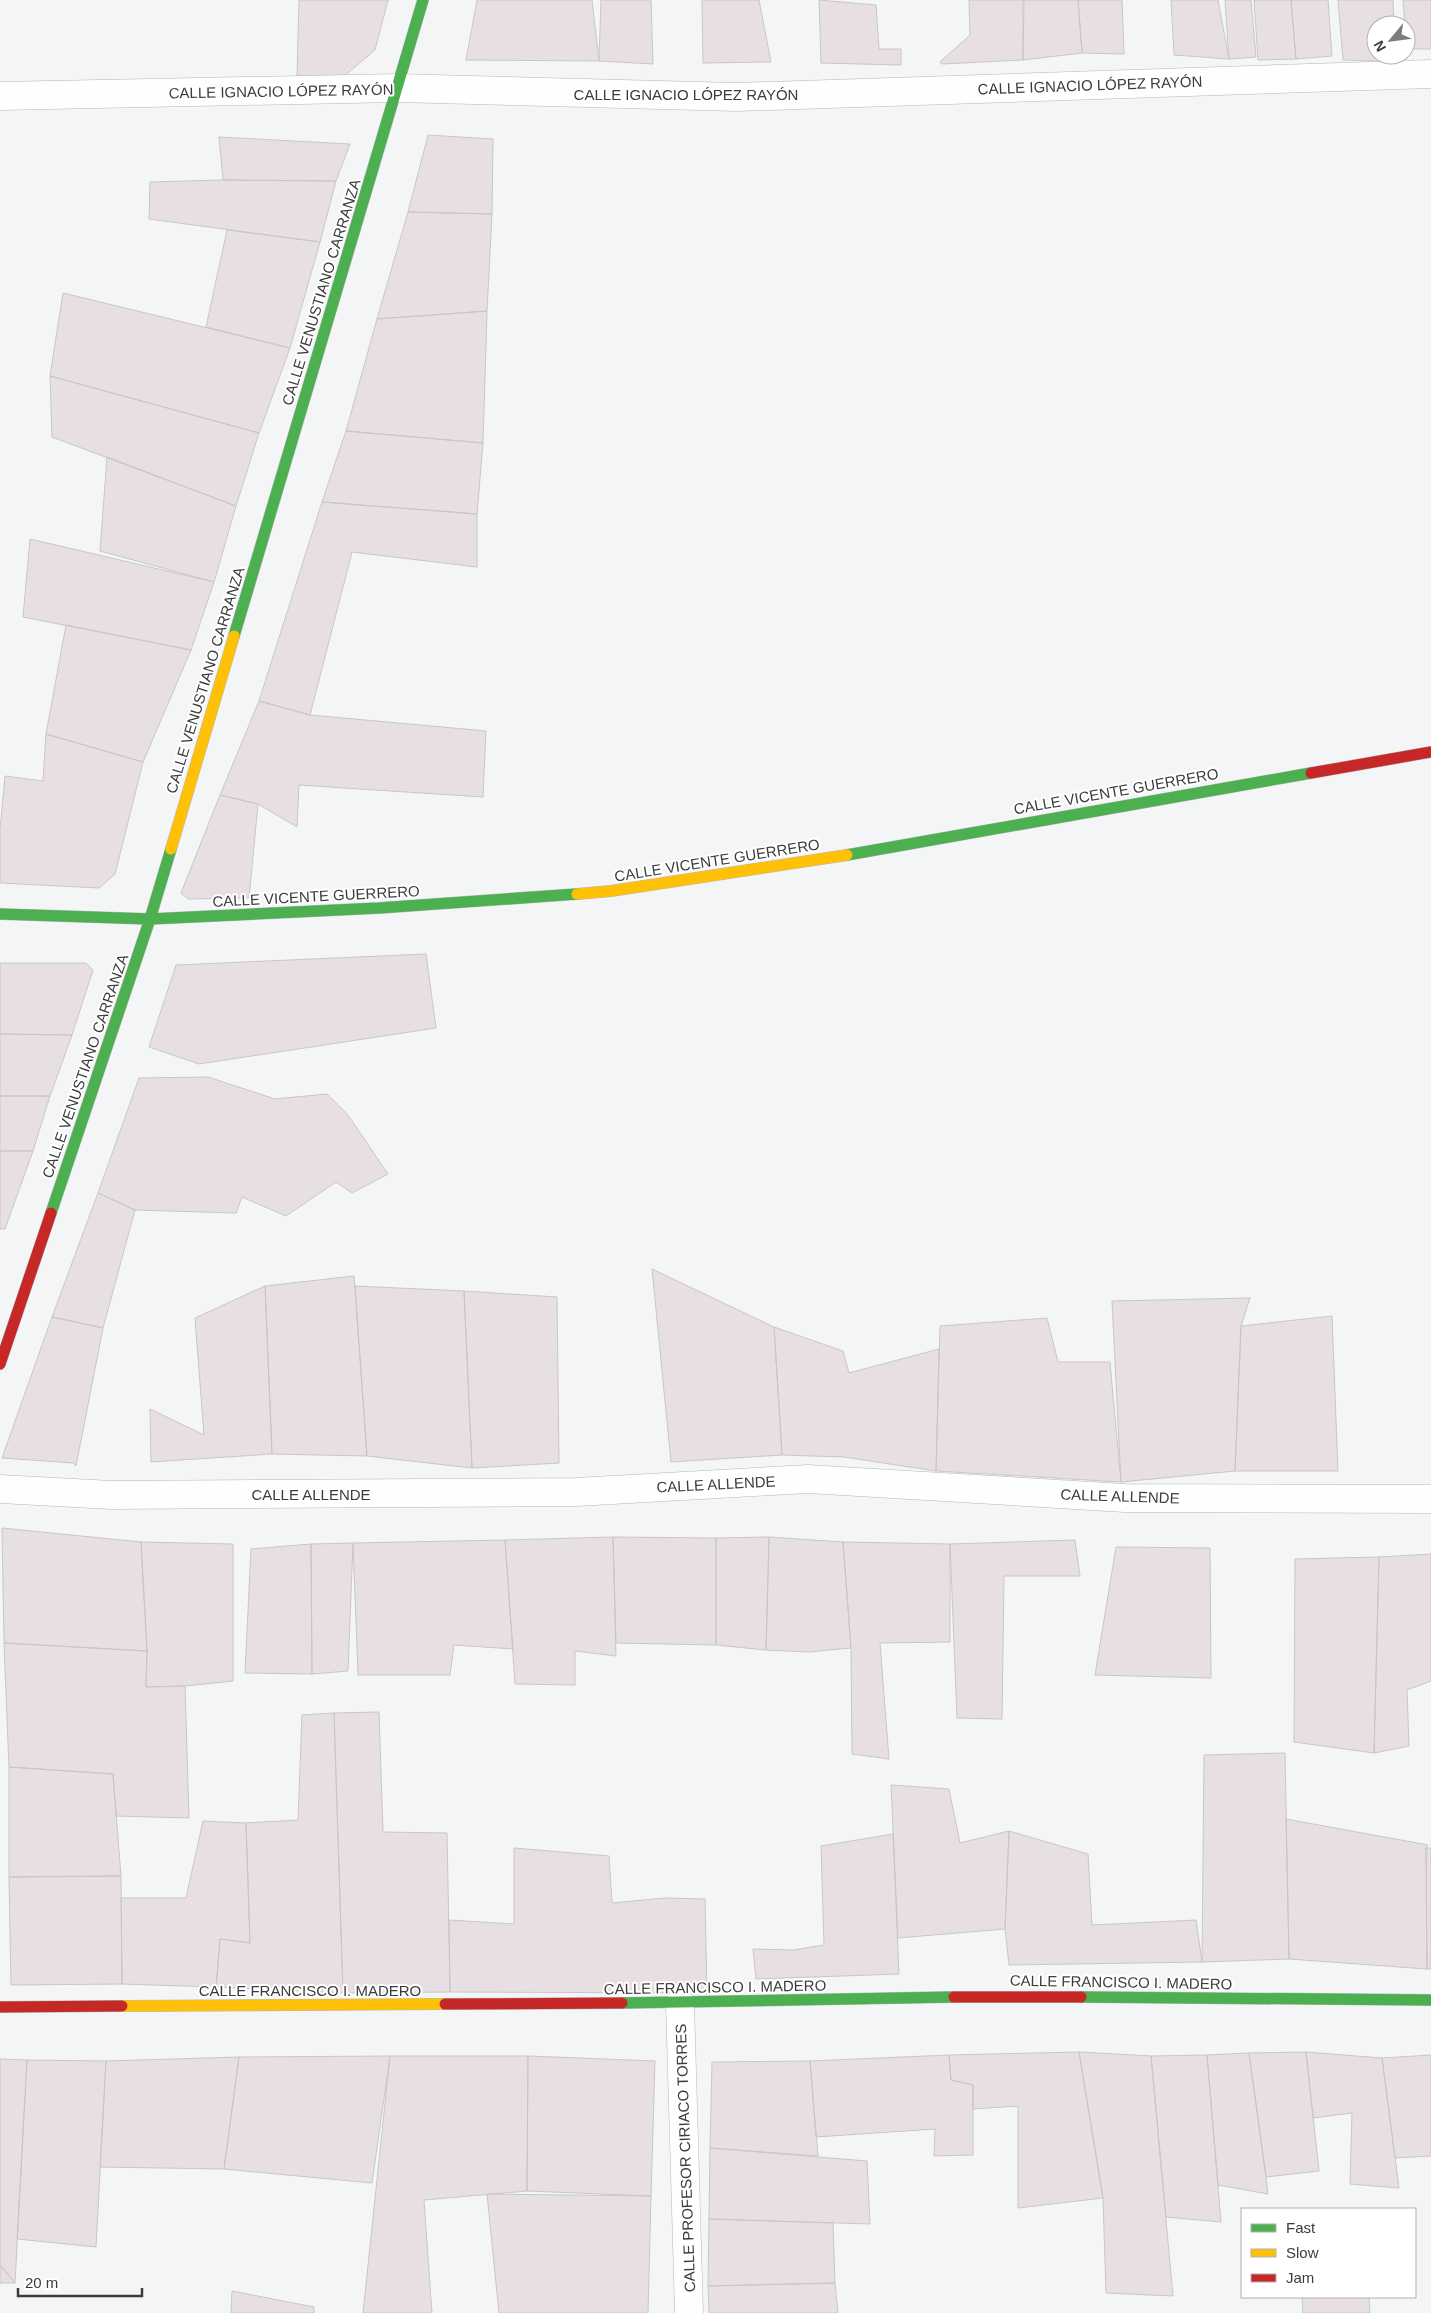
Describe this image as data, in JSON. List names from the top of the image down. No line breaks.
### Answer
{"streets":{"street":["CALLE IGNACIO LÓPEZ RAYÓN","CALLE VENUSTIANO CARRANZA","CALLE VICENTE GUERRERO","CALLE ALLENDE","CALLE FRANCISCO I. MADERO","CALLE PROFESOR CIRIACO TORRES"]},"crossings":[["CALLE IGNACIO LÓPEZ RAYÓN","CALLE VENUSTIANO CARRANZA"],["CALLE VENUSTIANO CARRANZA","CALLE VICENTE GUERRERO"],["CALLE FRANCISCO I. MADERO","CALLE PROFESOR CIRIACO TORRES"]],"legend":["Fast","Slow","Jam"],"scale_bar":"20 m","north":"bottom left"}
